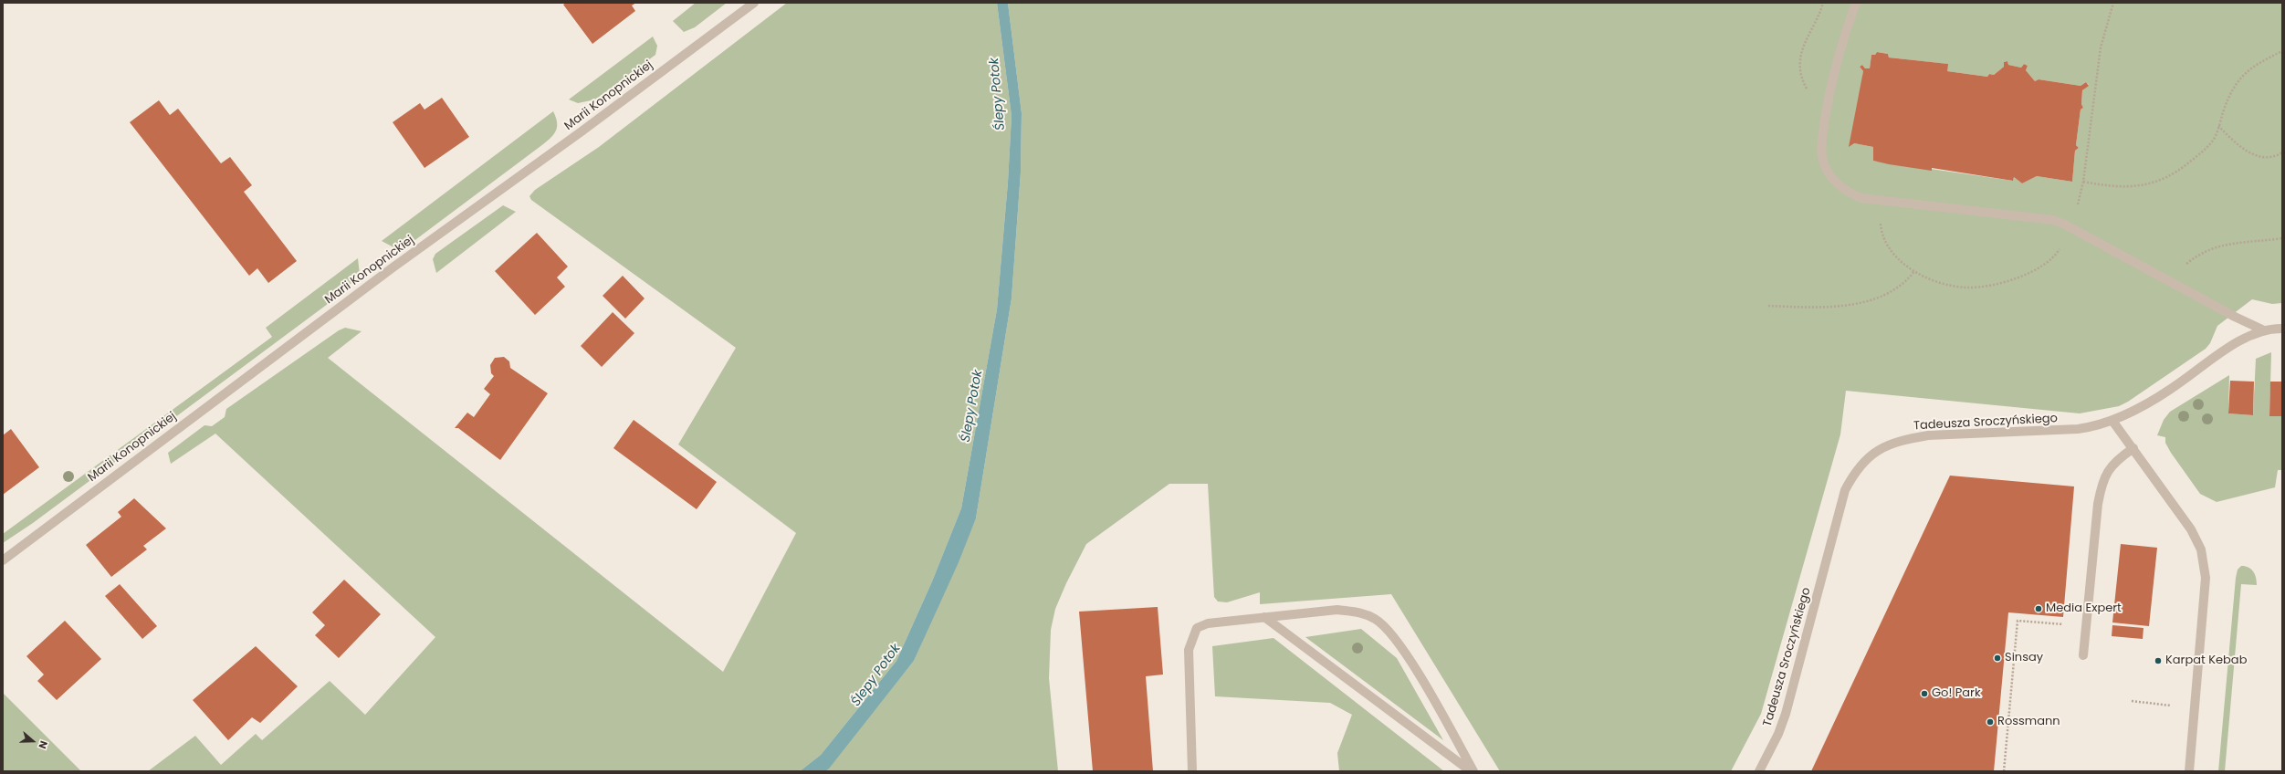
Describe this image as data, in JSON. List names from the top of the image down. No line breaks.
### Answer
{"streets":{"street":["Marii Konopnickiej","Tadeusza Sroczyńskiego"]},"water":["Ślepy Potok"],"places":["Media Expert","Sinsay","Karpat Kebab","Go! Park","Rossmann"],"north":"right"}
